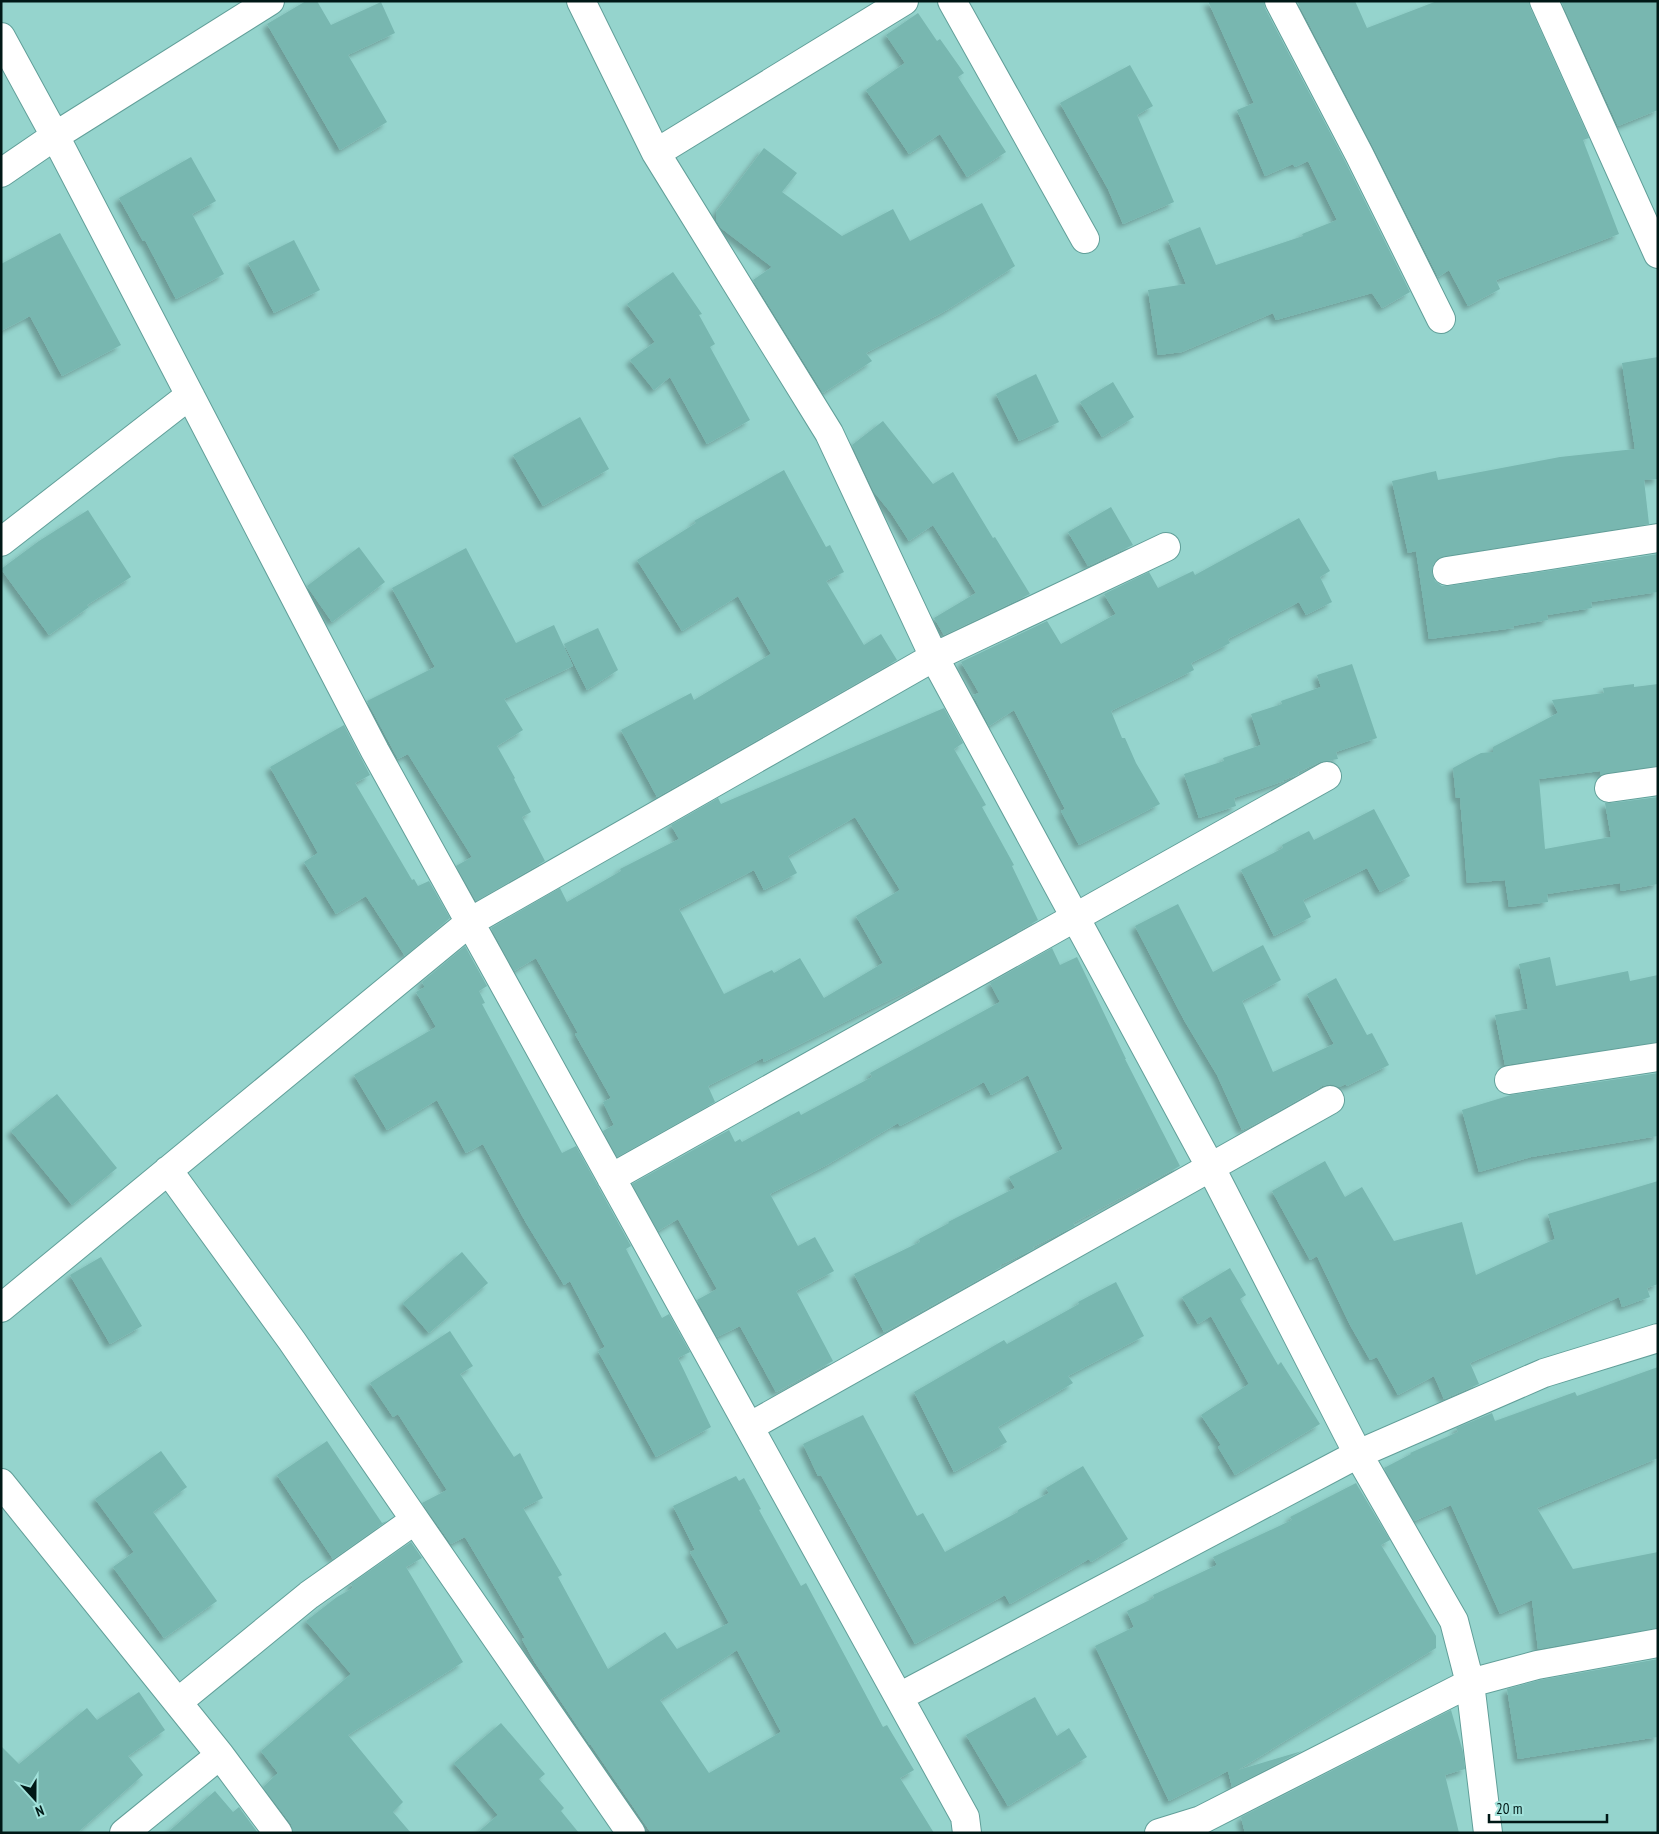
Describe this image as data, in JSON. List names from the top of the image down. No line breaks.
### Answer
{"scale_bar":"20 m","north":"bottom"}
